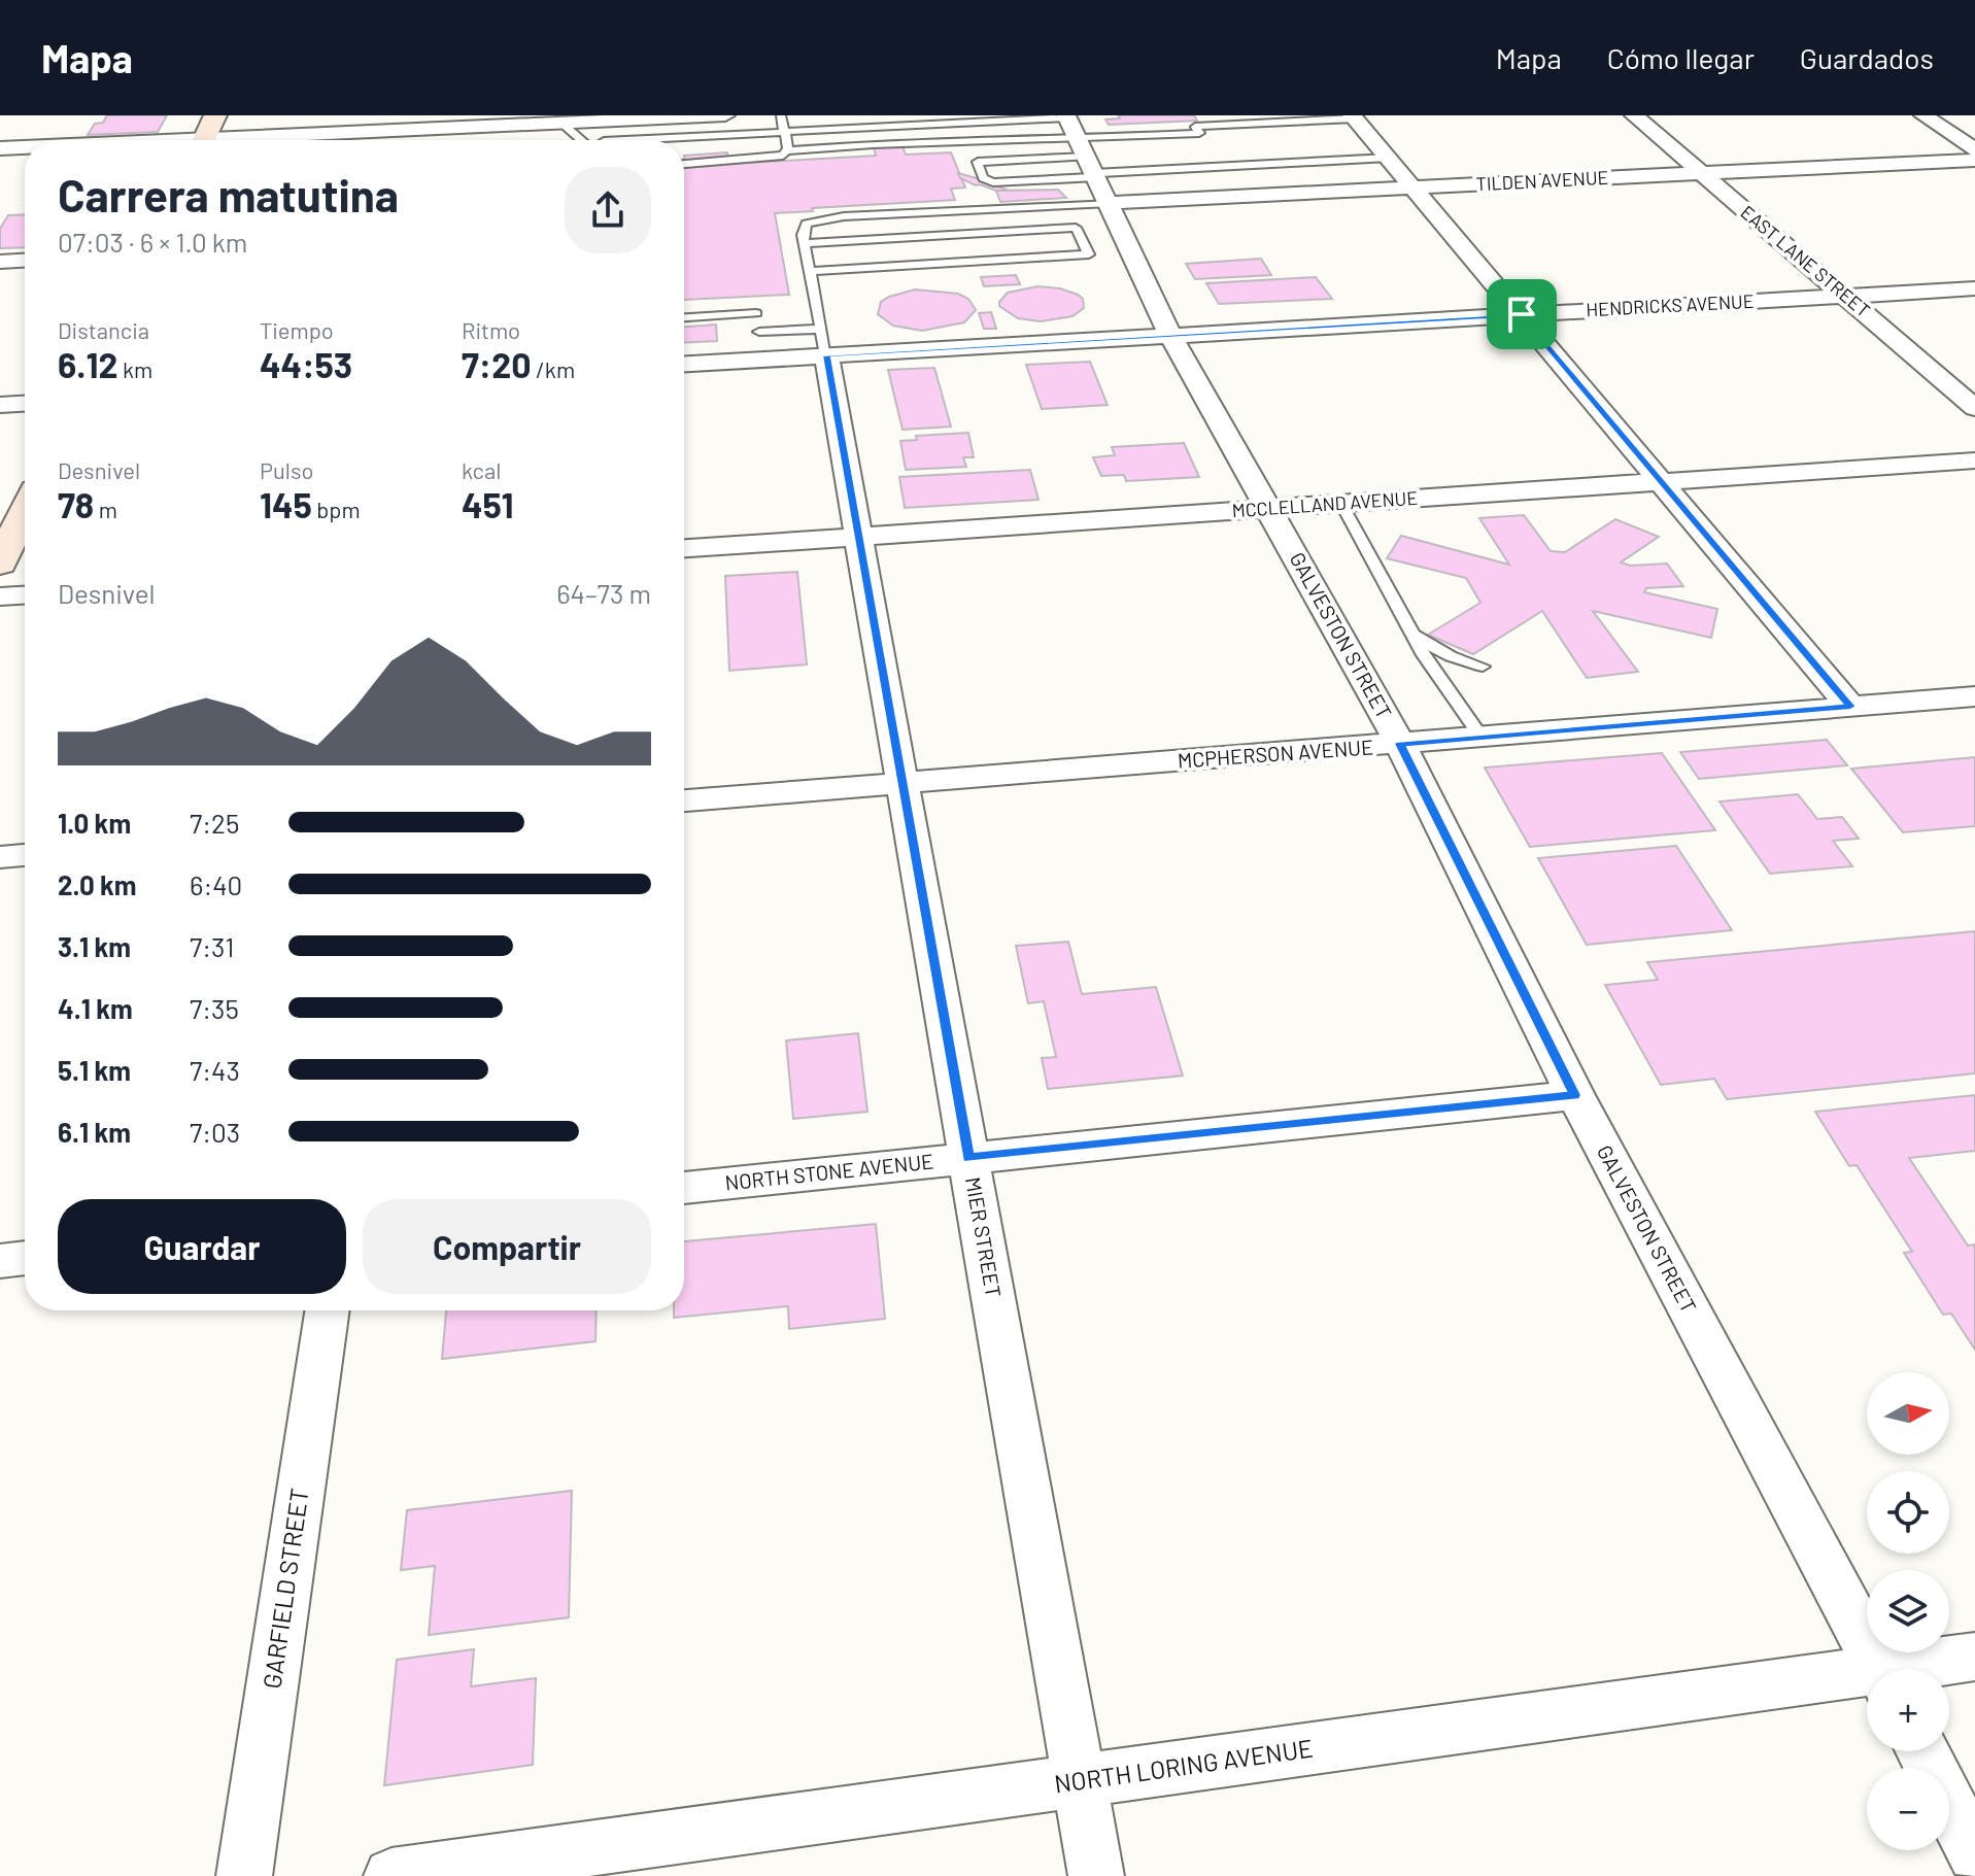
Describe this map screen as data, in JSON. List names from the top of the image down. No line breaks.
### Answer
{"streets":{"street":["TILDEN AVENUE","EAST LANE STREET","HENDRICKS AVENUE","MCCLELLAND AVENUE","GALVESTON STREET","MCPHERSON AVENUE","NORTH STONE AVENUE","MIER STREET","GARFIELD STREET","NORTH LORING AVENUE"]},"crossings":[["TILDEN AVENUE","EAST LANE STREET"],["TILDEN AVENUE","GALVESTON STREET"],["EAST LANE STREET","HENDRICKS AVENUE"],["HENDRICKS AVENUE","GALVESTON STREET"],["HENDRICKS AVENUE","MIER STREET"],["MCCLELLAND AVENUE","GALVESTON STREET"],["MCCLELLAND AVENUE","MIER STREET"],["GALVESTON STREET","MCPHERSON AVENUE"],["GALVESTON STREET","NORTH STONE AVENUE"],["MCPHERSON AVENUE","MIER STREET"],["NORTH STONE AVENUE","MIER STREET"],["MIER STREET","NORTH LORING AVENUE"]],"north":"right","page":{"header":"Mapa","nav":["Mapa","Cómo llegar","Guardados"],"heading":["Carrera matutina","07:03 · 6 × 1.0 km"],"stats":[["Distancia","6.12 km"],["Tiempo","44:53"],["Ritmo","7:20 /km"],["Desnivel","78 m"],["Pulso","145 bpm"],["kcal","451"]],"chart":["Desnivel","64–73 m"],"list":[{"name":"1.0 km","note":"7:25"},{"name":"2.0 km","note":"6:40"},{"name":"3.1 km","note":"7:31"},{"name":"4.1 km","note":"7:35"},{"name":"5.1 km","note":"7:43"},{"name":"6.1 km","note":"7:03"}],"buttons":["Guardar","Compartir"],"map_buttons":["+","−"]}}
